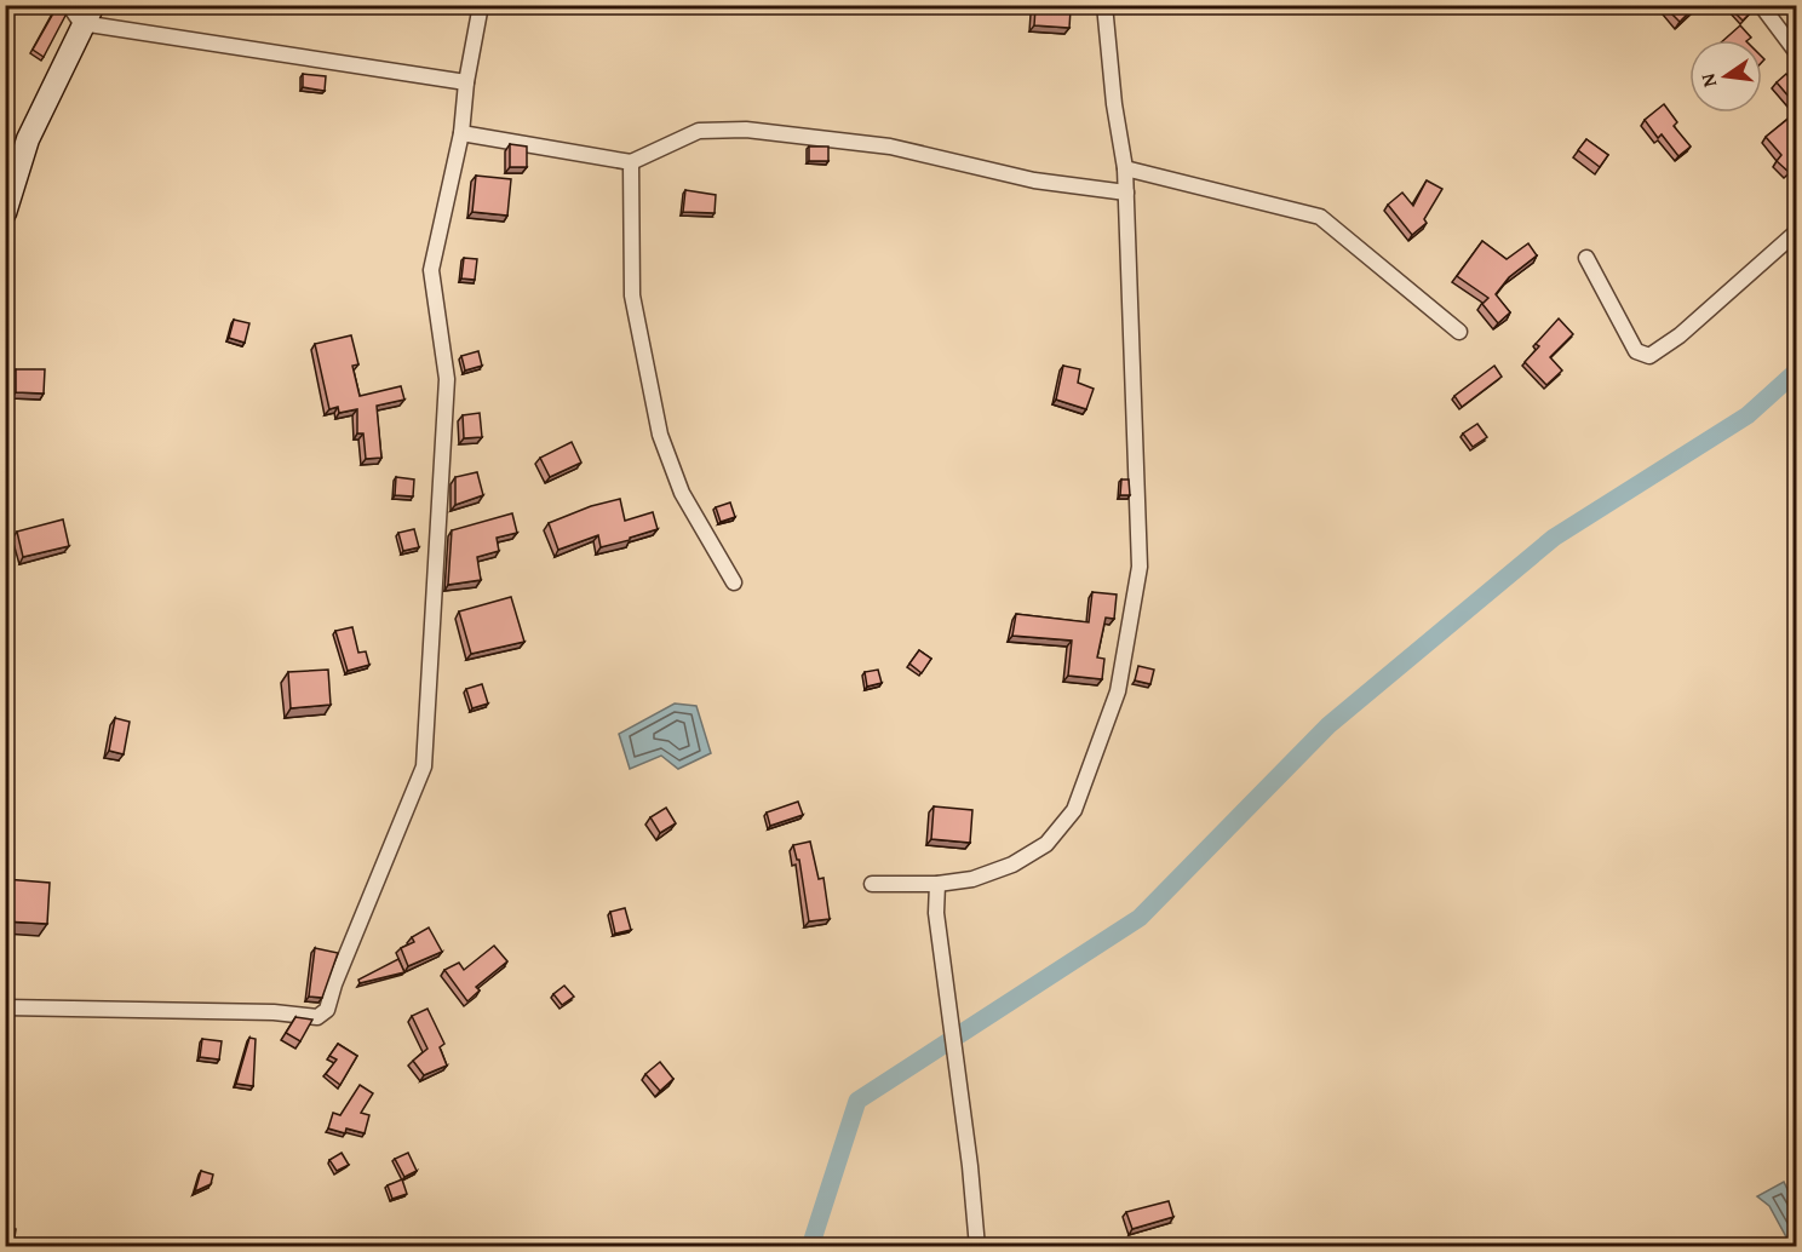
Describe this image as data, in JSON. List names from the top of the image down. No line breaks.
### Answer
{"north":"left"}
